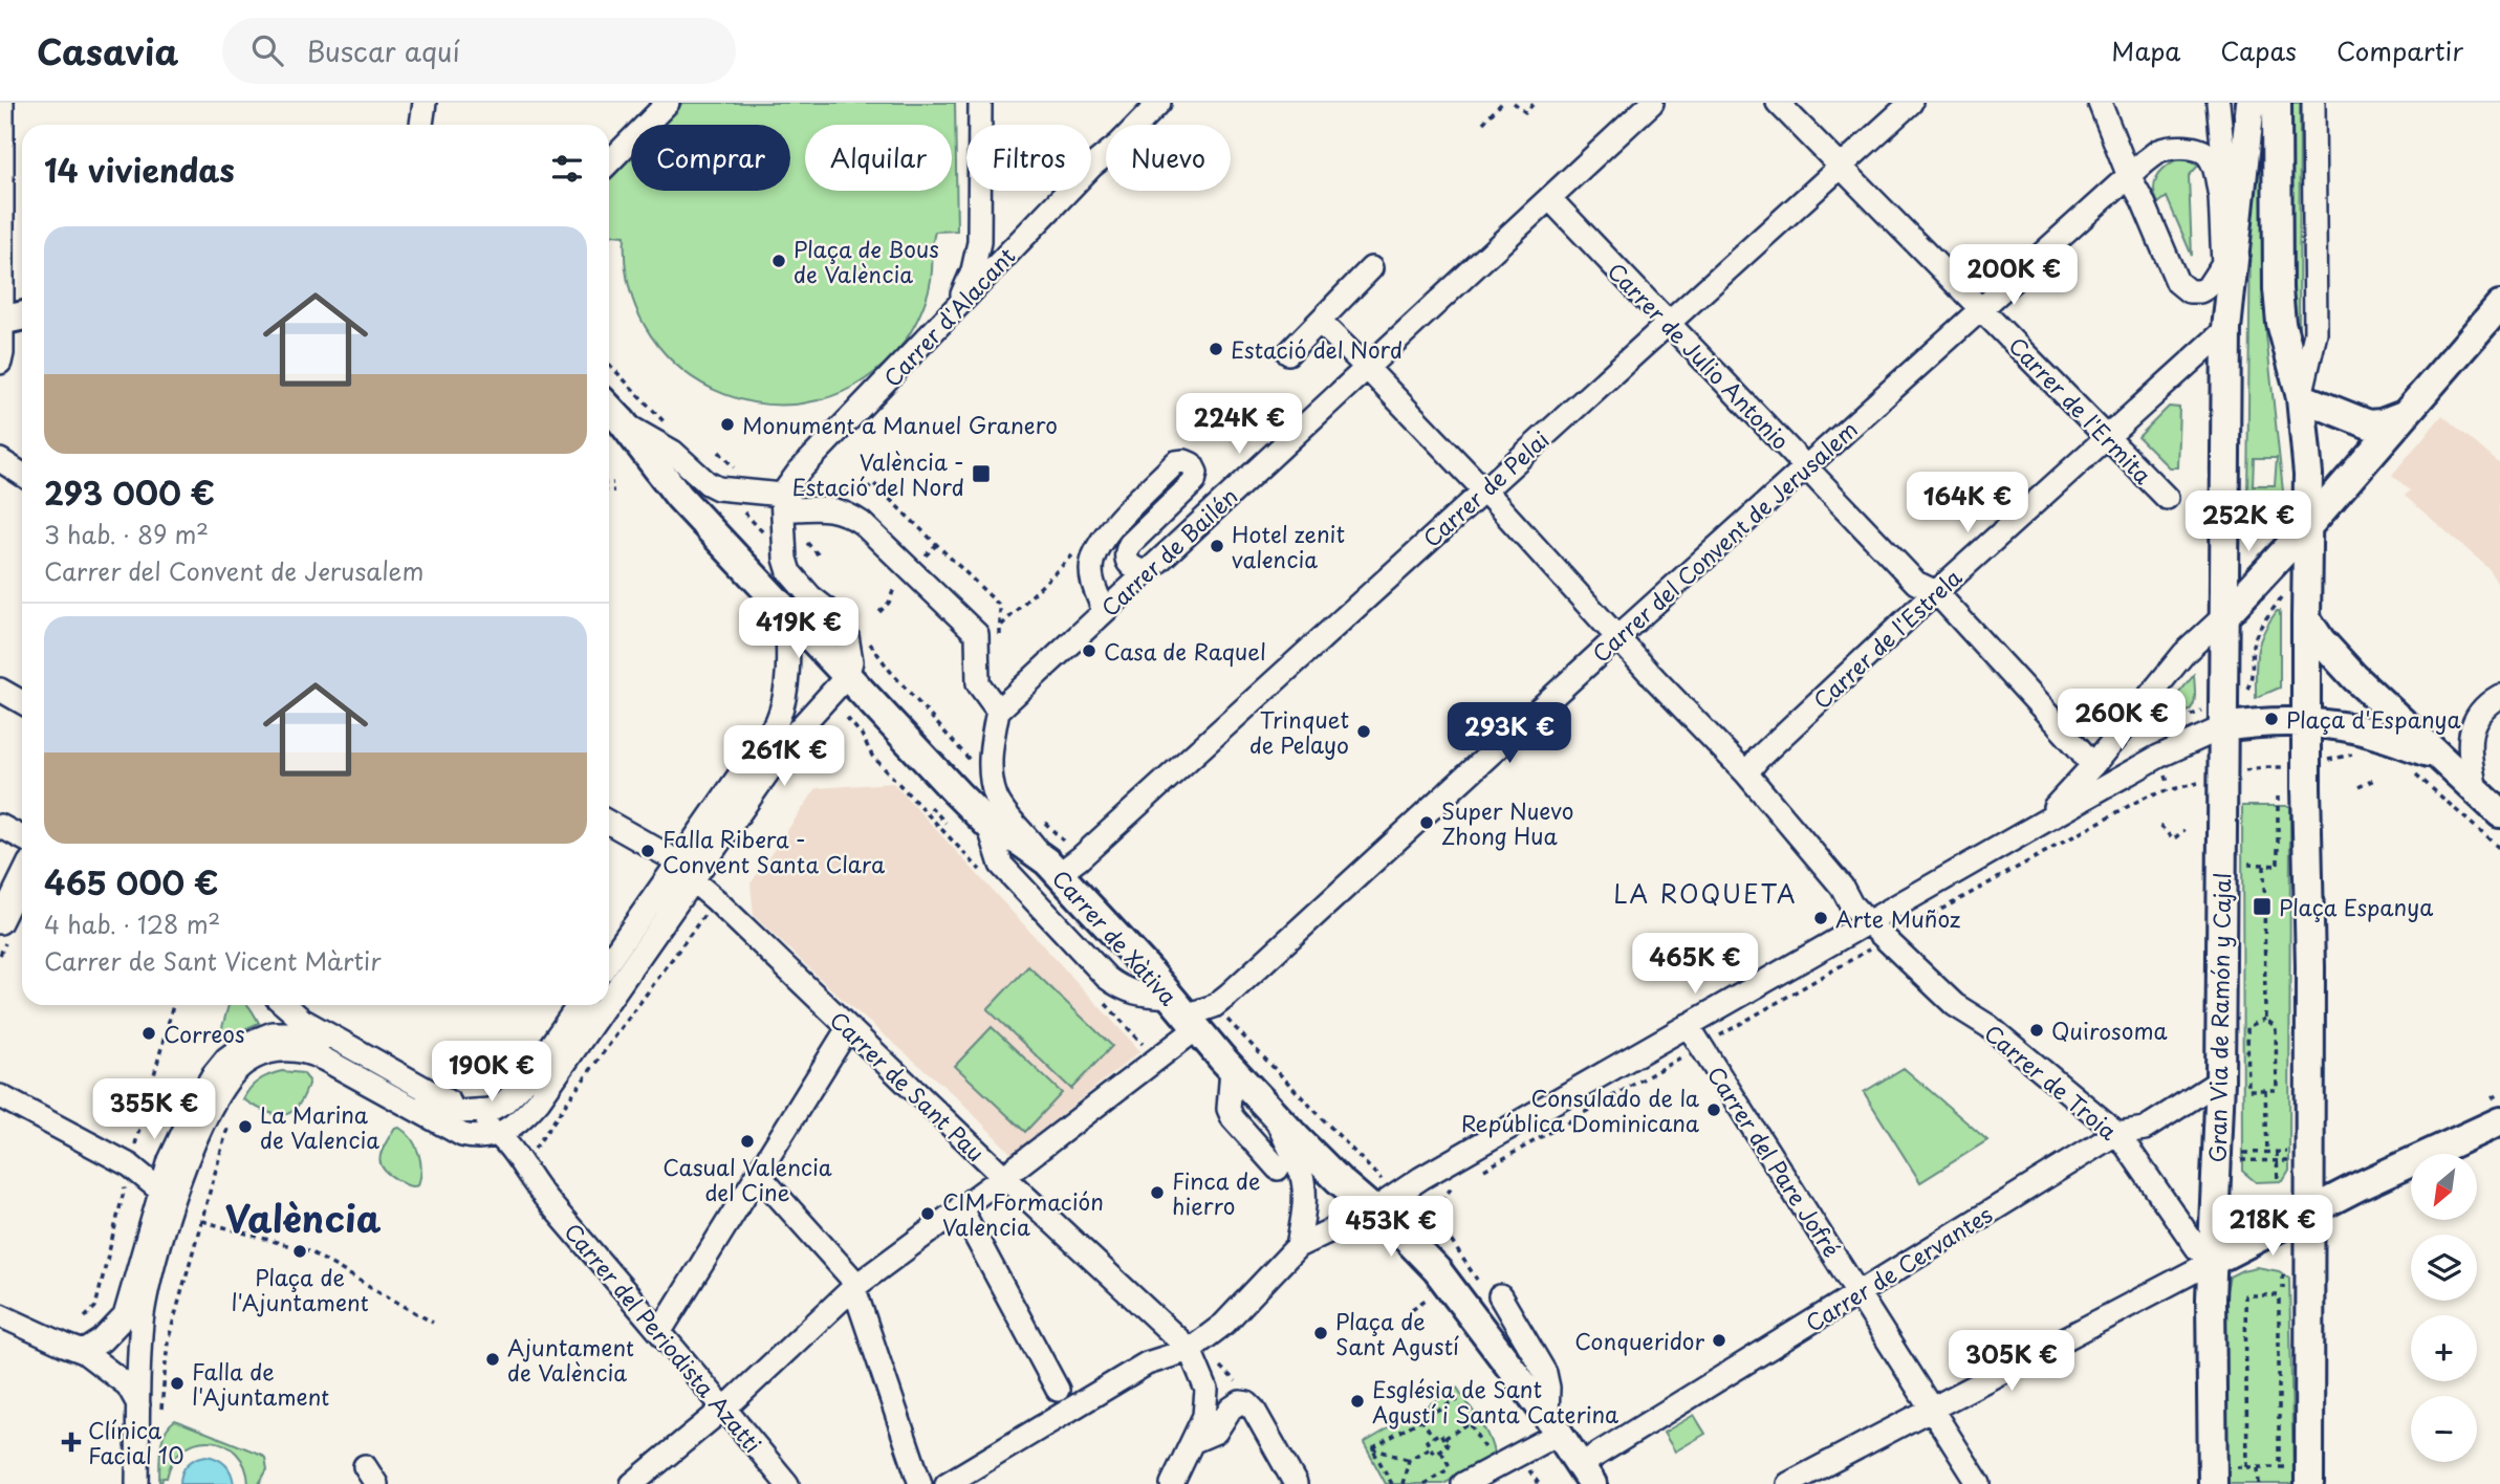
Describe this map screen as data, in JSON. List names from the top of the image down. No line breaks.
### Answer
{"streets":{"main road":["Carrer de Xàtiva","Gran Via de Ramón y Cajal"],"street":["Carrer d'Alacant","Carrer de Julio Antonio","Carrer de l'Ermita","Carrer de Pelai","Carrer del Convent de Jerusalem","Carrer de Bailén","Carrer de l'Estrela","Carrer de Troia","Carrer de Sant Pau","Carrer del Pare Jofré","Carrer de Cervantes","Carrer del Periodista Azatti"]},"crossings":[["Carrer d'Alacant","Carrer de Xàtiva"],["Carrer de Julio Antonio","Carrer de Pelai"],["Carrer de Julio Antonio","Carrer del Convent de Jerusalem"],["Carrer de Julio Antonio","Carrer de Bailén"],["Carrer de Julio Antonio","Carrer de l'Estrela"],["Carrer de l'Ermita","Carrer de Pelai"],["Carrer de l'Ermita","Carrer del Convent de Jerusalem"],["Carrer de l'Ermita","Carrer de l'Estrela"],["Carrer de Pelai","Carrer de Xàtiva"],["Carrer del Convent de Jerusalem","Carrer de Xàtiva"],["Carrer de Bailén","Carrer de Xàtiva"],["Carrer de Xàtiva","Carrer de Cervantes"],["Gran Via de Ramón y Cajal","Carrer de Troia"],["Gran Via de Ramón y Cajal","Carrer de Cervantes"],["Carrer de Troia","Carrer de Cervantes"],["Carrer del Pare Jofré","Carrer de Cervantes"]],"districts":["LA ROQUETA","València"],"places":{"other":["Plaça de Bous de València","Estació del Nord","Monument a Manuel Granero","Hotel zenit valencia","Casa de Raquel","Plaça d'Espanya","Trinquet de Pelayo","Super Nuevo Zhong Hua","Falla Ribera - Convent Santa Clara","Arte Muñoz","Quirosoma","Correos","Consulado de la República Dominicana","La Marina de Valencia","Casual Valencia del Cine","Finca de hierro","CIM Formación Valencia","Plaça de l'Ajuntament","Plaça de Sant Agustí","Conqueridor","Ajuntament de València","Falla de l'Ajuntament","Església de Sant Agustí i Santa Caterina"],"transit":["València - Estació del Nord","Plaça Espanya"],"health":["Clínica Facial 10"]},"north":"bottom left","page":{"header":"Casavia","search":"Buscar aquí","nav":["Mapa","Capas","Compartir"],"chip":["Comprar","Alquilar","Filtros","Nuevo"],"heading":"14 viviendas","list":[{"name":"293 000 €","note":"3 hab. · 89 m² · Carrer del Convent de Jerusalem"},{"name":"465 000 €","note":"4 hab. · 128 m² · Carrer de Sant Vicent Màrtir"}],"price":["200K €","224K €","164K €","252K €","419K €","260K €","293K €","261K €","465K €","190K €","355K €","218K €","453K €","305K €"],"map_buttons":["+","−"]}}
